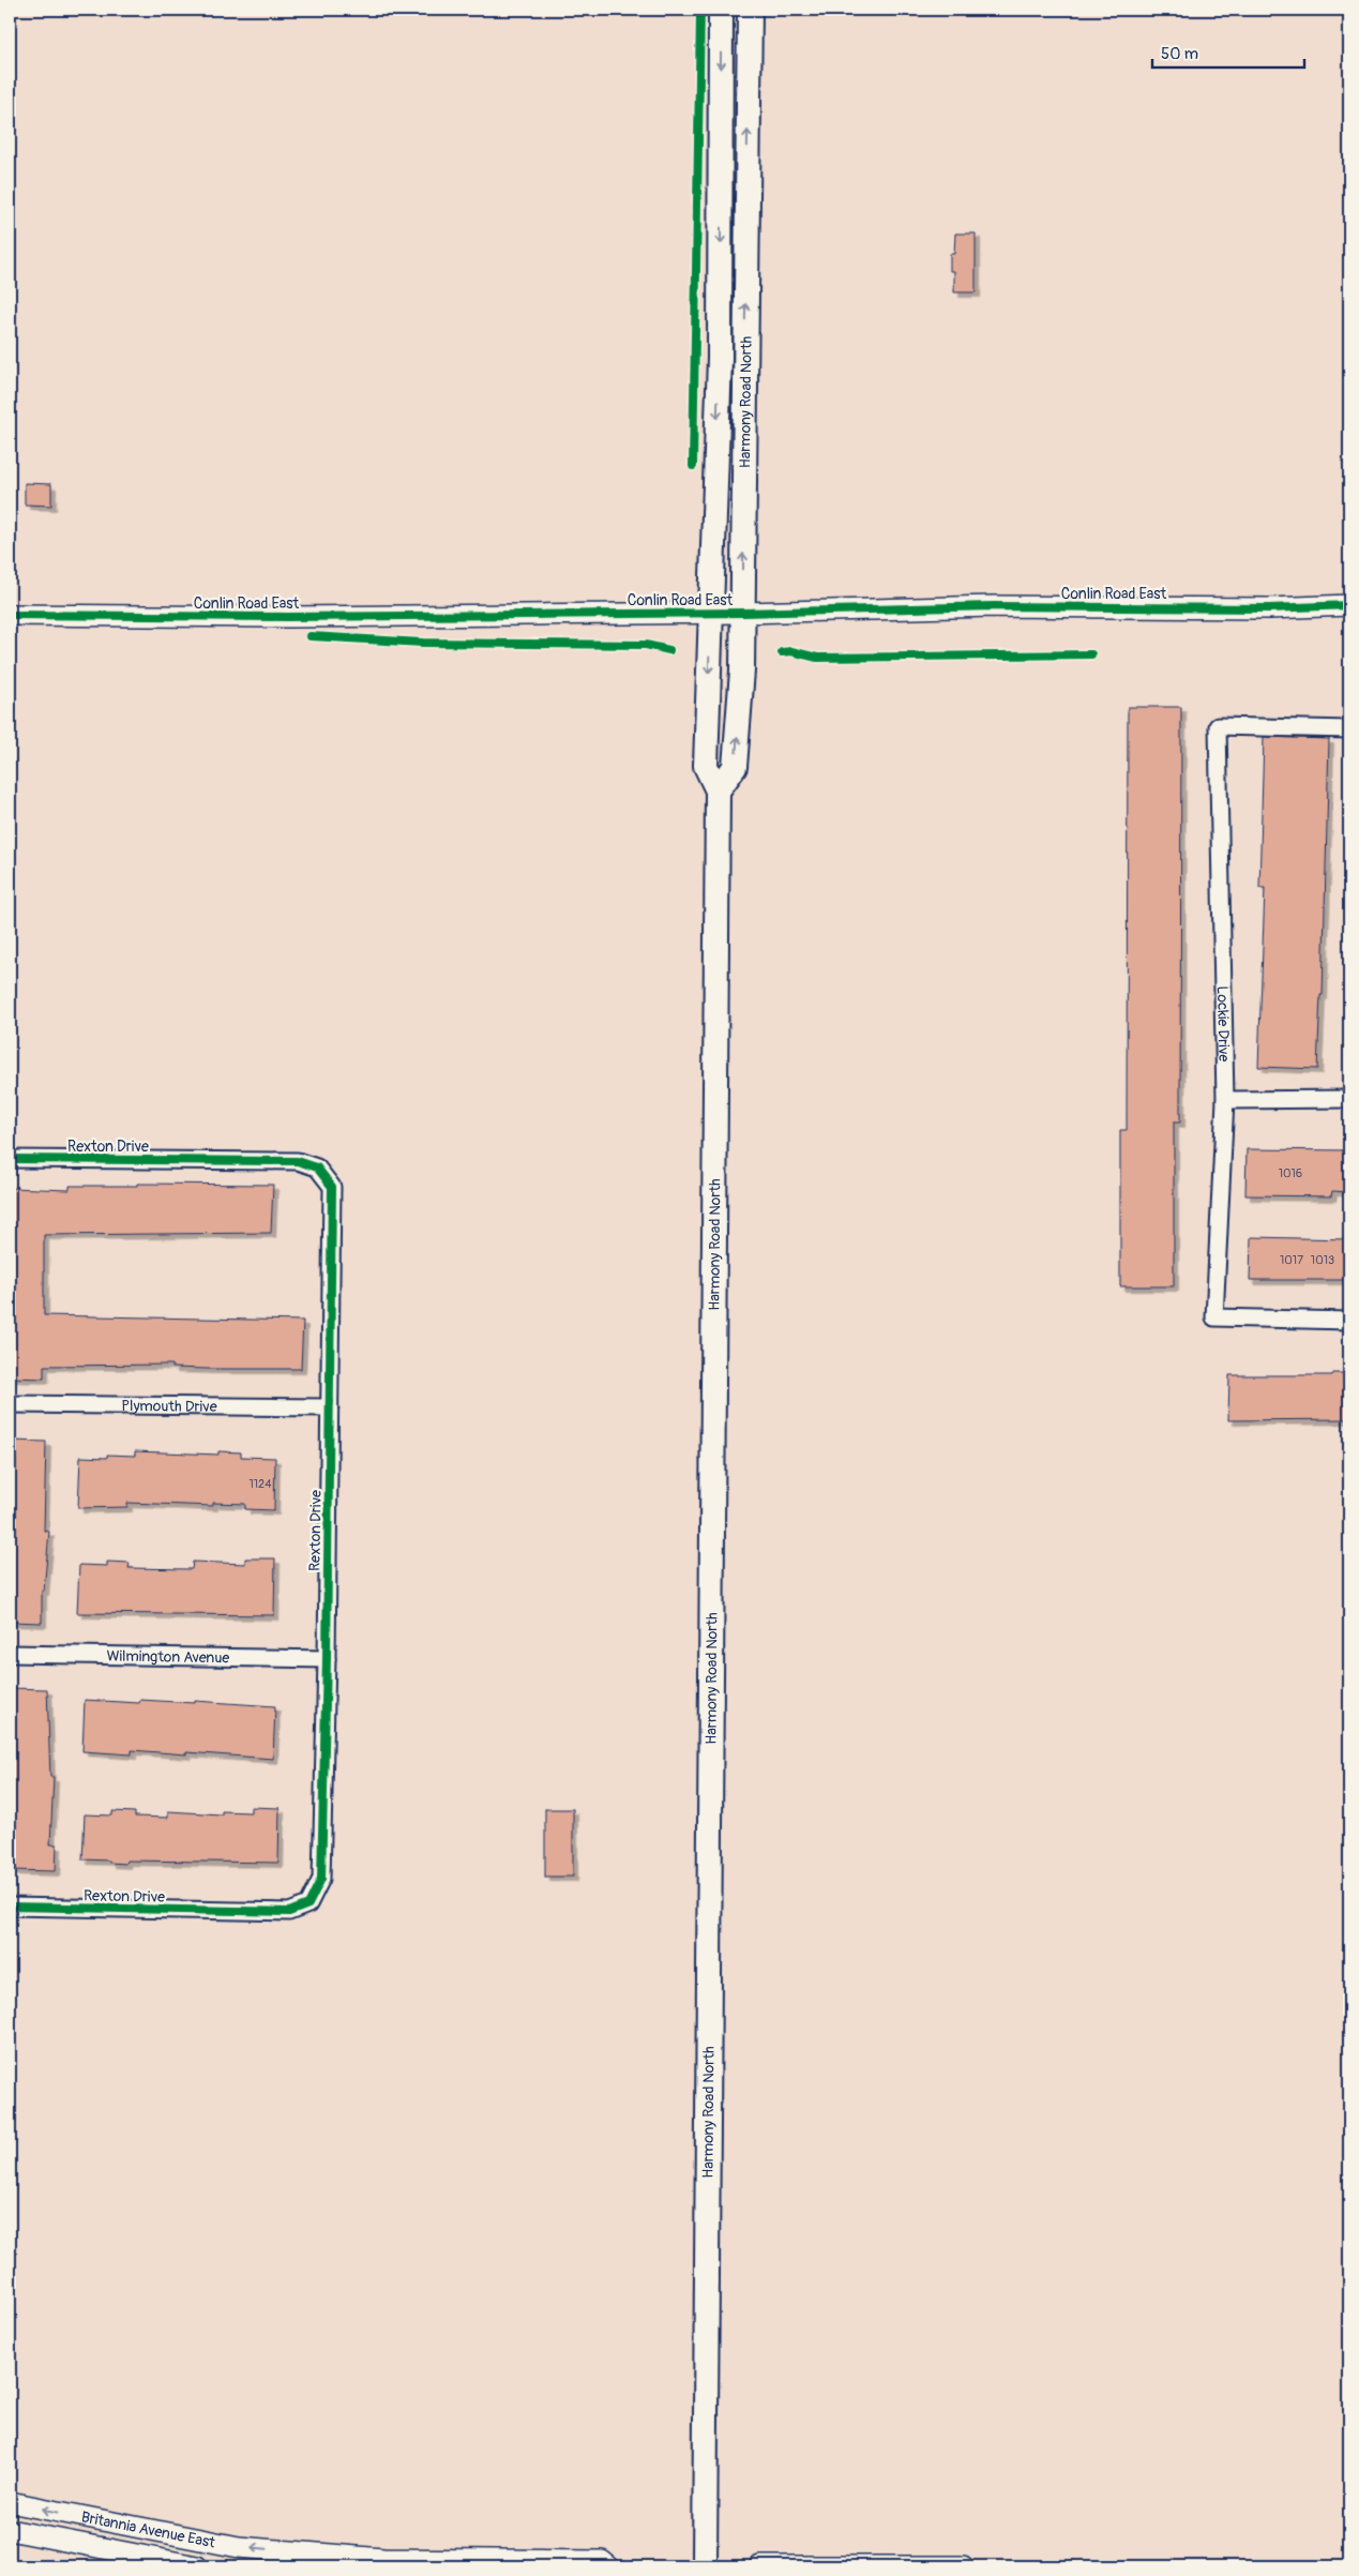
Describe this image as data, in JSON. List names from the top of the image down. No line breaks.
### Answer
{"streets":{"main road":["Harmony Road North"],"street":["Conlin Road East","Lockie Drive","Rexton Drive","Plymouth Drive","Wilmington Avenue","Britannia Avenue East"]},"crossings":[["Harmony Road North","Conlin Road East"],["Rexton Drive","Plymouth Drive"],["Rexton Drive","Wilmington Avenue"]],"house_numbers":["1016","1017","1013","1124"],"scale_bar":"50 m"}
